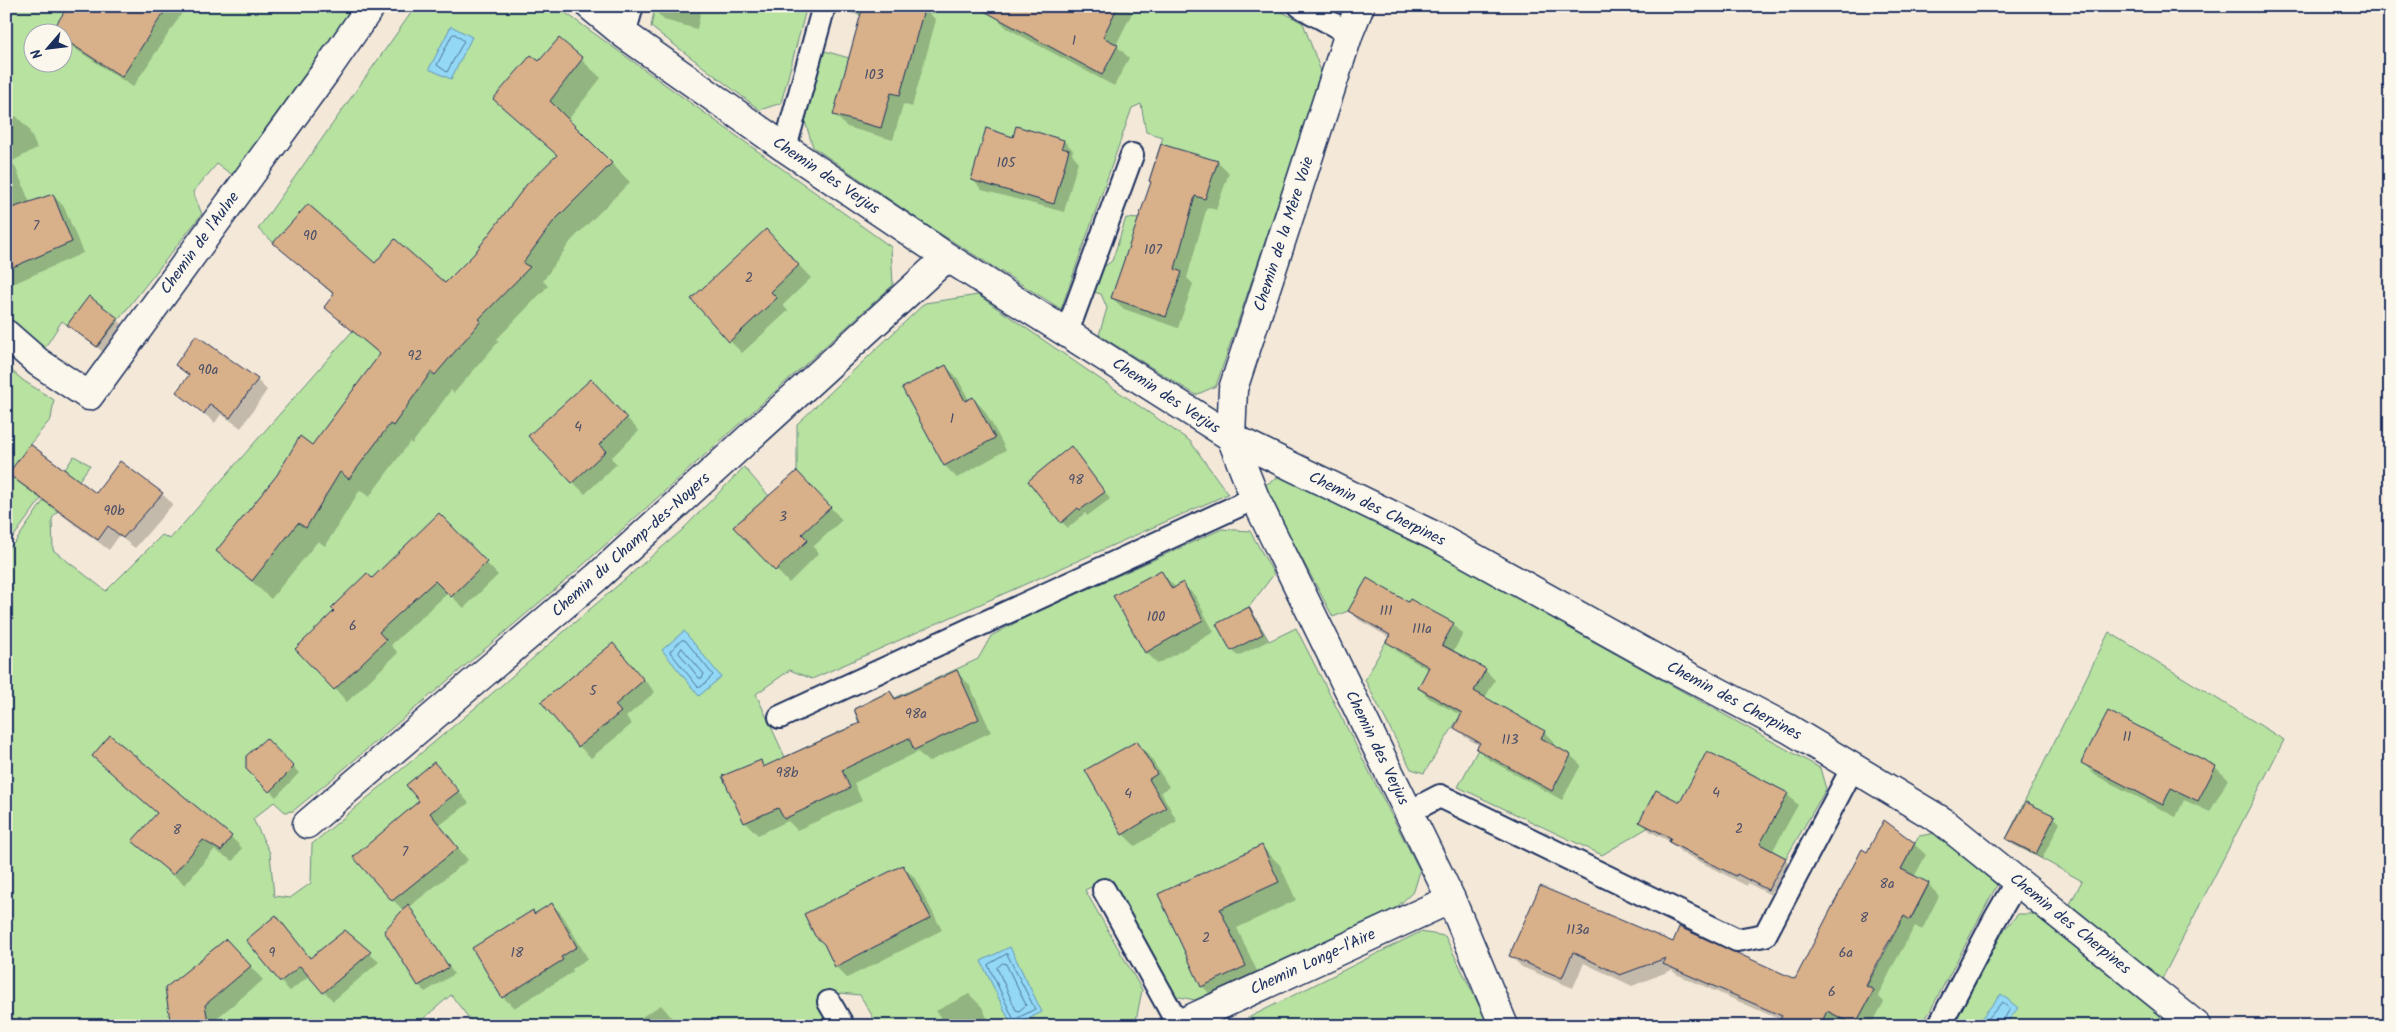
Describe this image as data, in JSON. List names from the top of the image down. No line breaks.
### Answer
{"streets":{"street":["Chemin des Verjus","Chemin de la Mère Voie","Chemin de l'Aulne","Chemin des Cherpines","Chemin du Champ-des-Noyers","Chemin Longe-l'Aire"]},"crossings":[["Chemin des Verjus","Chemin de la Mère Voie"],["Chemin des Verjus","Chemin des Cherpines"],["Chemin des Verjus","Chemin du Champ-des-Noyers"],["Chemin des Verjus","Chemin Longe-l'Aire"],["Chemin de la Mère Voie","Chemin des Cherpines"]],"house_numbers":["1","103","105","7","90","107","2","92","90a","1","4","98","90b","3","111","100","6","111a","5","98a","11","113","98b","4","4","2","8","7","8a","8","113a","2","9","18","6a","6"],"north":"bottom left"}
